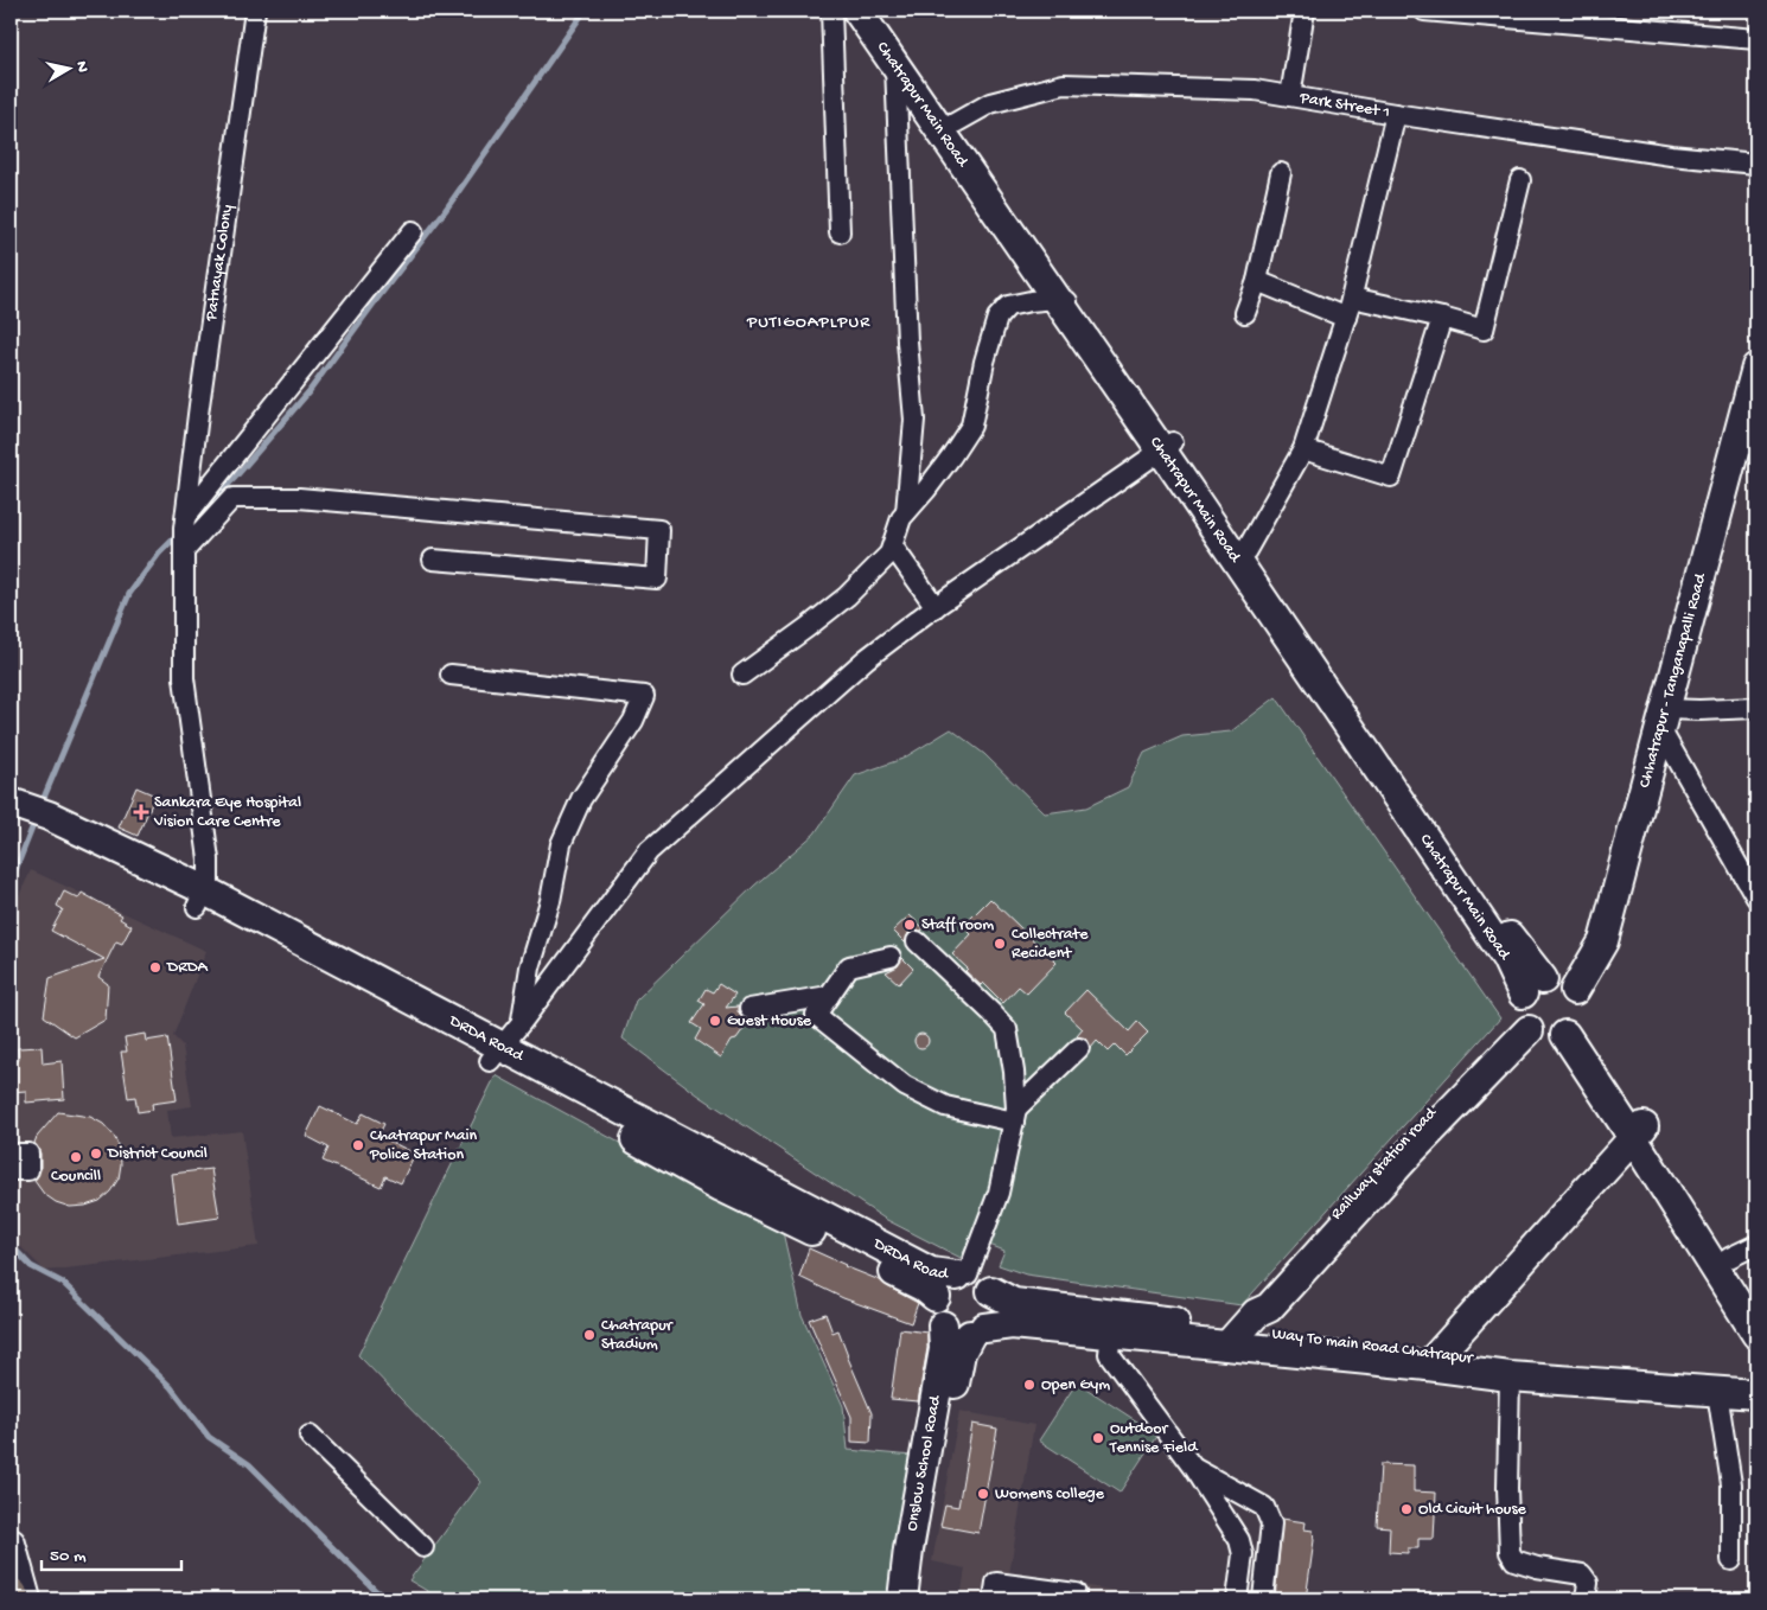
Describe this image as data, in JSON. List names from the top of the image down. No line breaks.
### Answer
{"streets":{"main road":["Chatrapur Main Road","Chhatrapur - Tanganapalli Road","DRDA Road","Railway station road","Way To main Road Chatrapur","Onslow School Road"],"street":["Park Street 1","Patnayak Colony"]},"crossings":[["Chatrapur Main Road","Park Street 1"],["Chatrapur Main Road","Chhatrapur - Tanganapalli Road"],["Chatrapur Main Road","Railway station road"],["Chhatrapur - Tanganapalli Road","Railway station road"],["DRDA Road","Way To main Road Chatrapur"],["DRDA Road","Onslow School Road"],["Railway station road","Way To main Road Chatrapur"],["Way To main Road Chatrapur","Onslow School Road"]],"districts":["PUTIGOAPLPUR"],"places":{"health":["Sankara Eye Hospital Vision Care Centre"],"other":["Staff room","Collectrate Recident","DRDA","Guest House","Chatrapur Main Police Station","District Council","Councill","Chatrapur Stadium","Open Gym","Outdoor Tennise Field","Womens college","Old Cicuit house"]},"scale_bar":"50 m","north":"right"}
